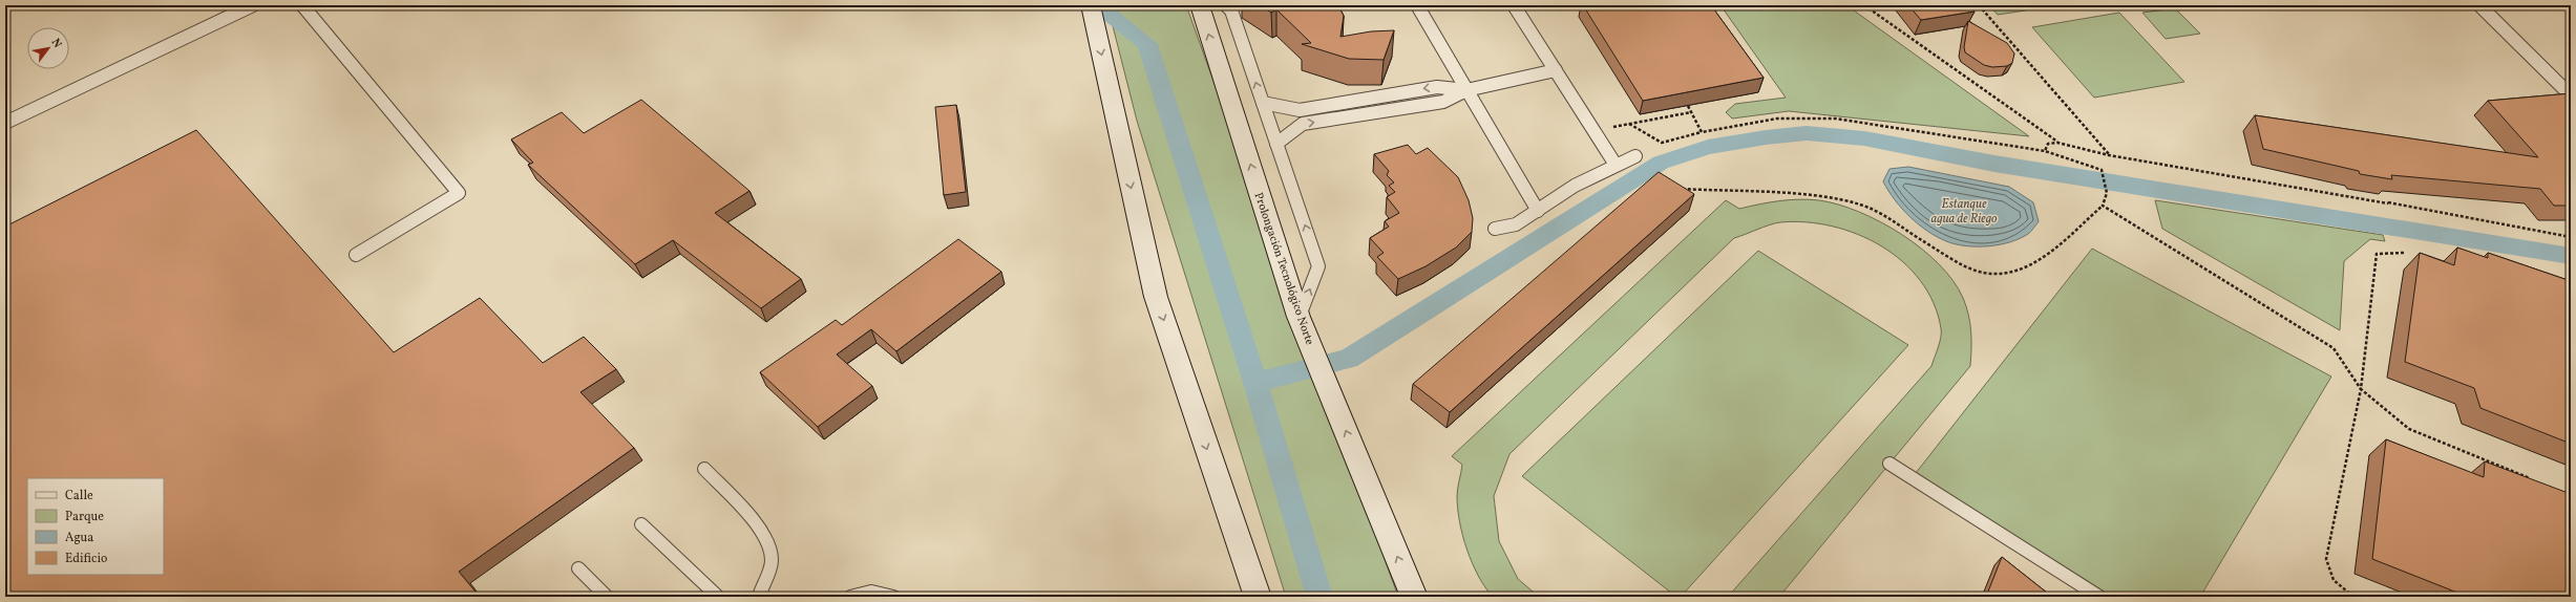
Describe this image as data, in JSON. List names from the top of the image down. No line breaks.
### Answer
{"streets":{"main road":["Prolongación Tecnológico Norte"]},"water":["Estanque agua de Riego"],"legend":["Calle","Parque","Agua","Edificio"],"north":"top right"}
